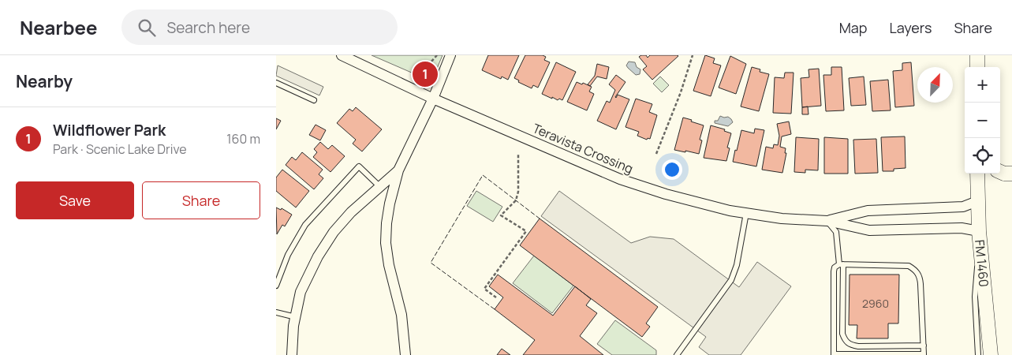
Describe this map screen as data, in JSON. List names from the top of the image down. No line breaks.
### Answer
{"streets":{"main road":["FM 1460"],"street":["Teravista Crossing"]},"crossings":[["Teravista Crossing","FM 1460"]],"house_numbers":["2960"],"north":"top right","page":{"header":"Nearbee","search":"Search here","nav":["Map","Layers","Share"],"heading":"Nearby","pins":"1","map_buttons":["+","−"],"list":[{"mark":"1","name":"Wildflower Park","note":"Park · Scenic Lake Drive","value":"160 m"}],"buttons":["Save","Share"]}}
